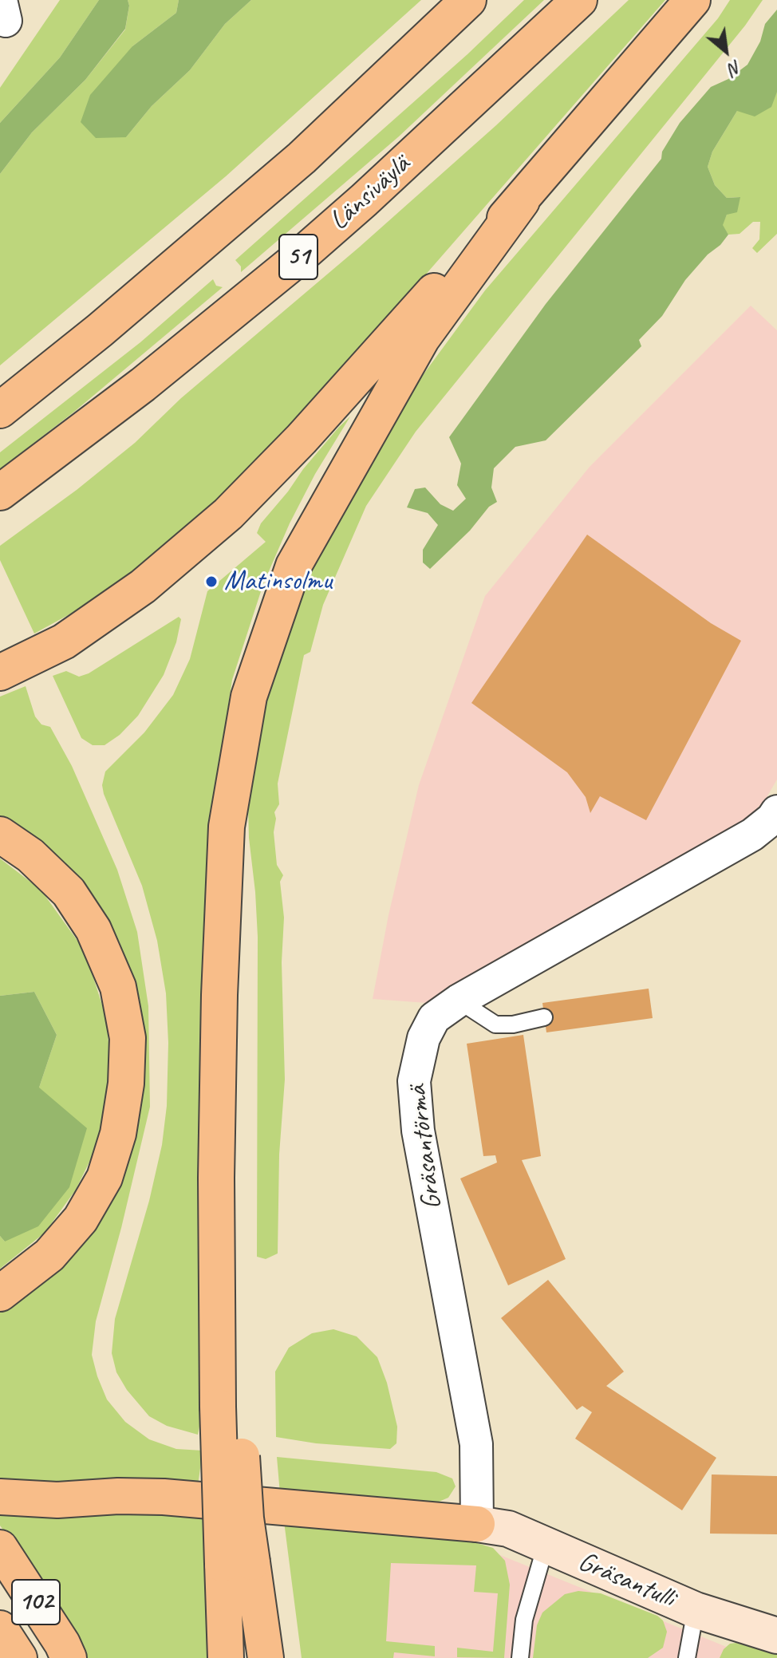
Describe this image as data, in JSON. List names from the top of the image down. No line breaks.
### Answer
{"streets":{"highway":["Länsiväylä","51","102"],"street":["Gräsantörmä","Gräsantulli"]},"crossings":[["Gräsantörmä","Gräsantulli"]],"places":["Matinsolmu"],"north":"bottom right"}
